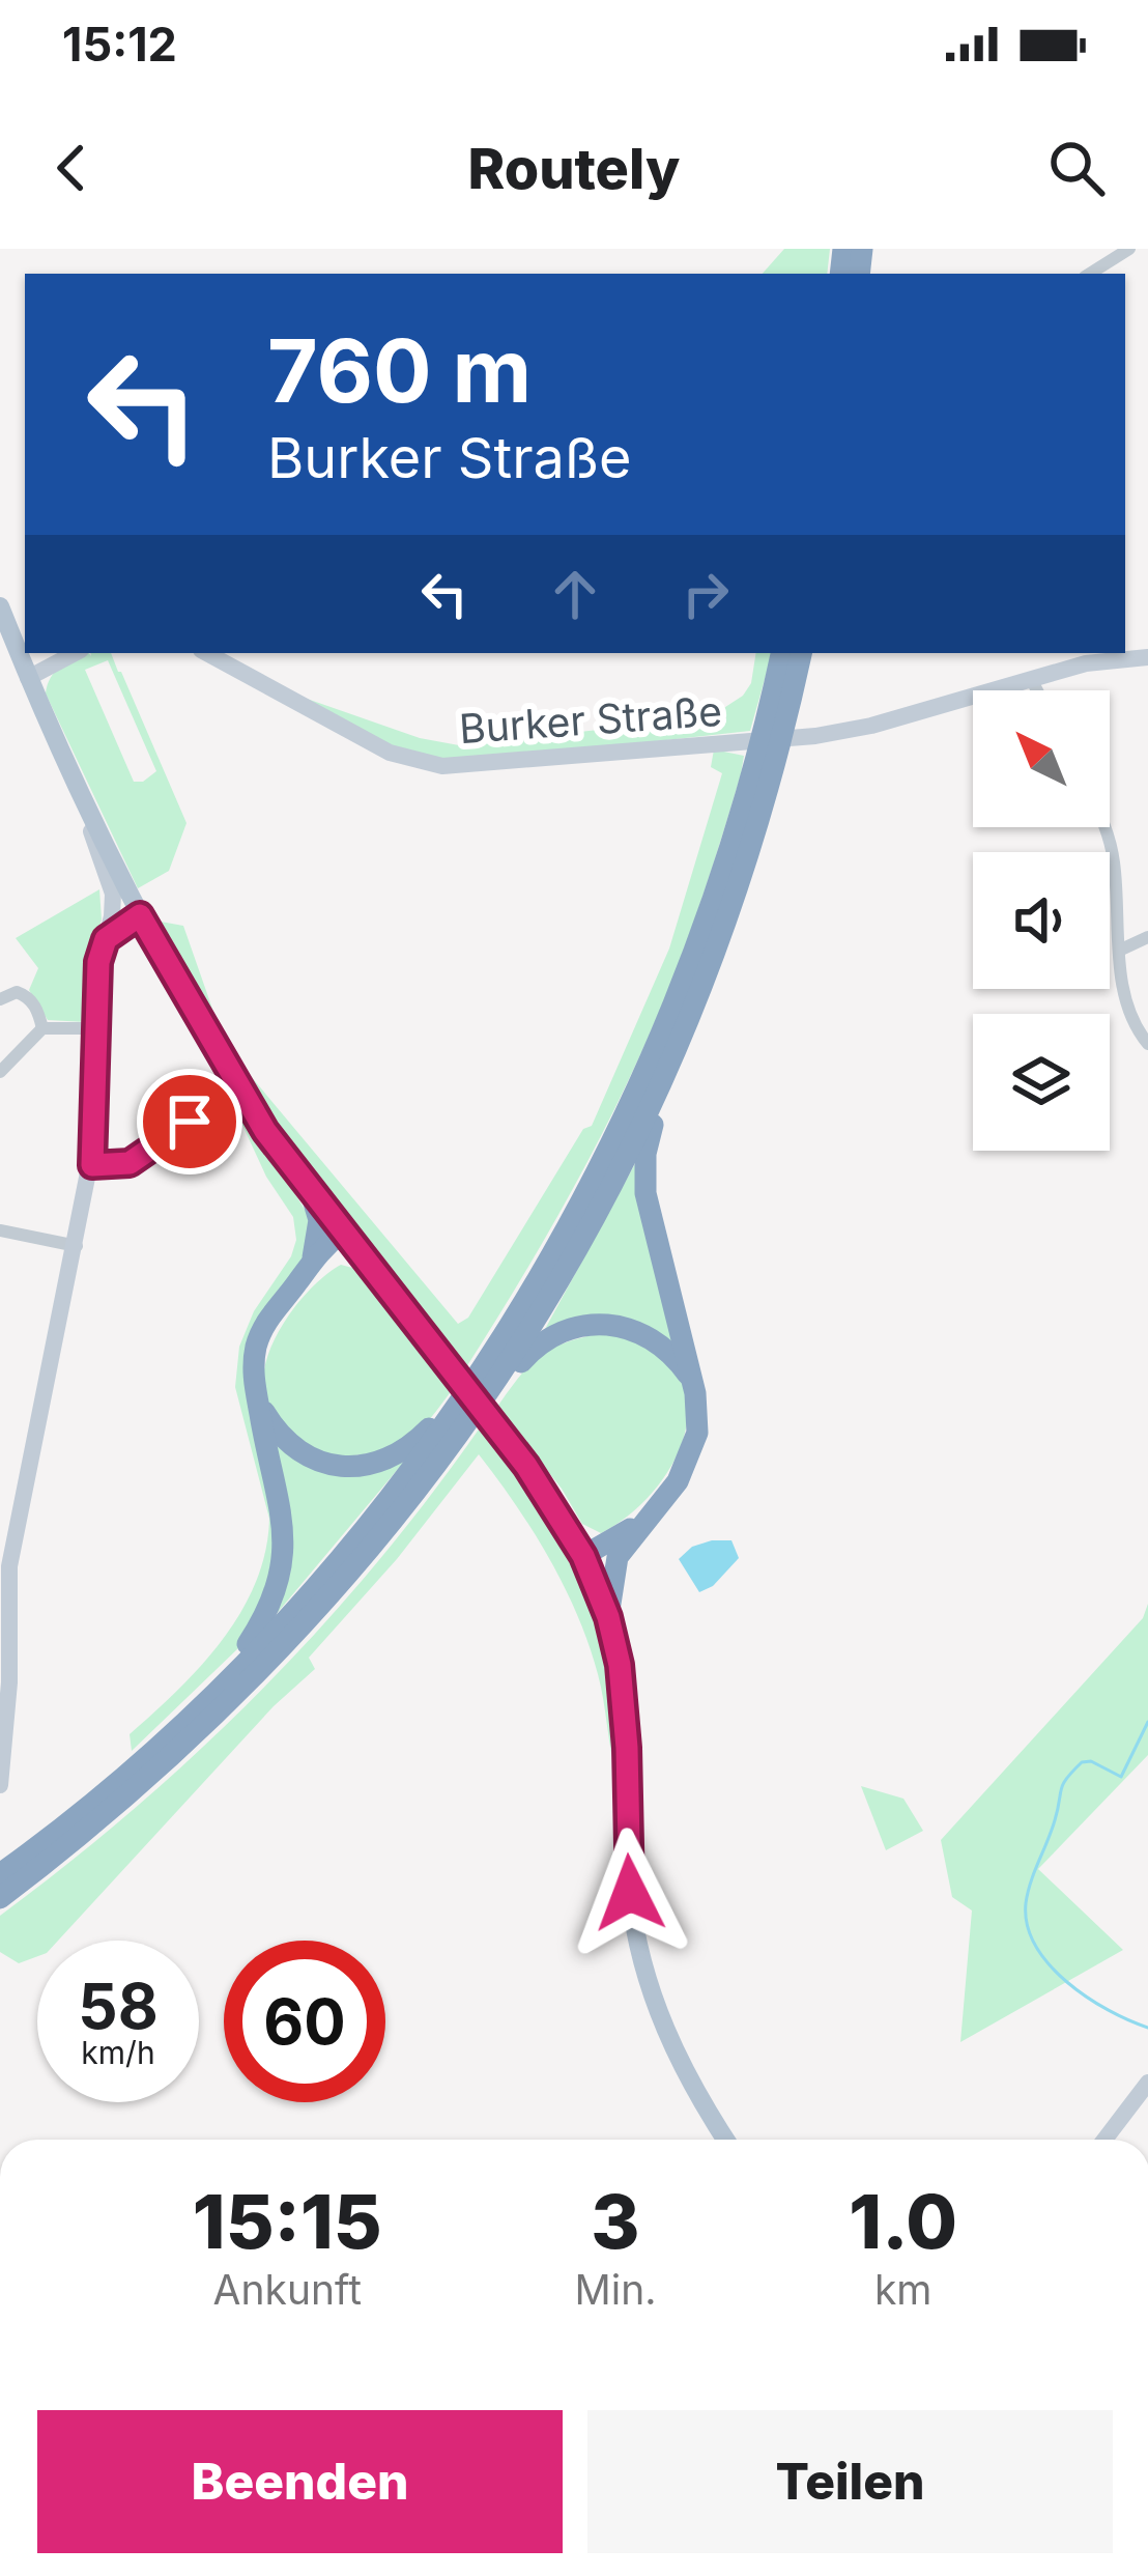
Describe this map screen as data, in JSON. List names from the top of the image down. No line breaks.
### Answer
{"streets":{"street":["Burker Straße"]},"north":"top left","page":{"status":"15:12","header":"Routely","turn":["760 m","Burker Straße"],"speed":"58 km/h","limit":"60","eta":["15:15","Ankunft","3","Min.","1.0","km"],"buttons":["Beenden","Teilen"]}}
